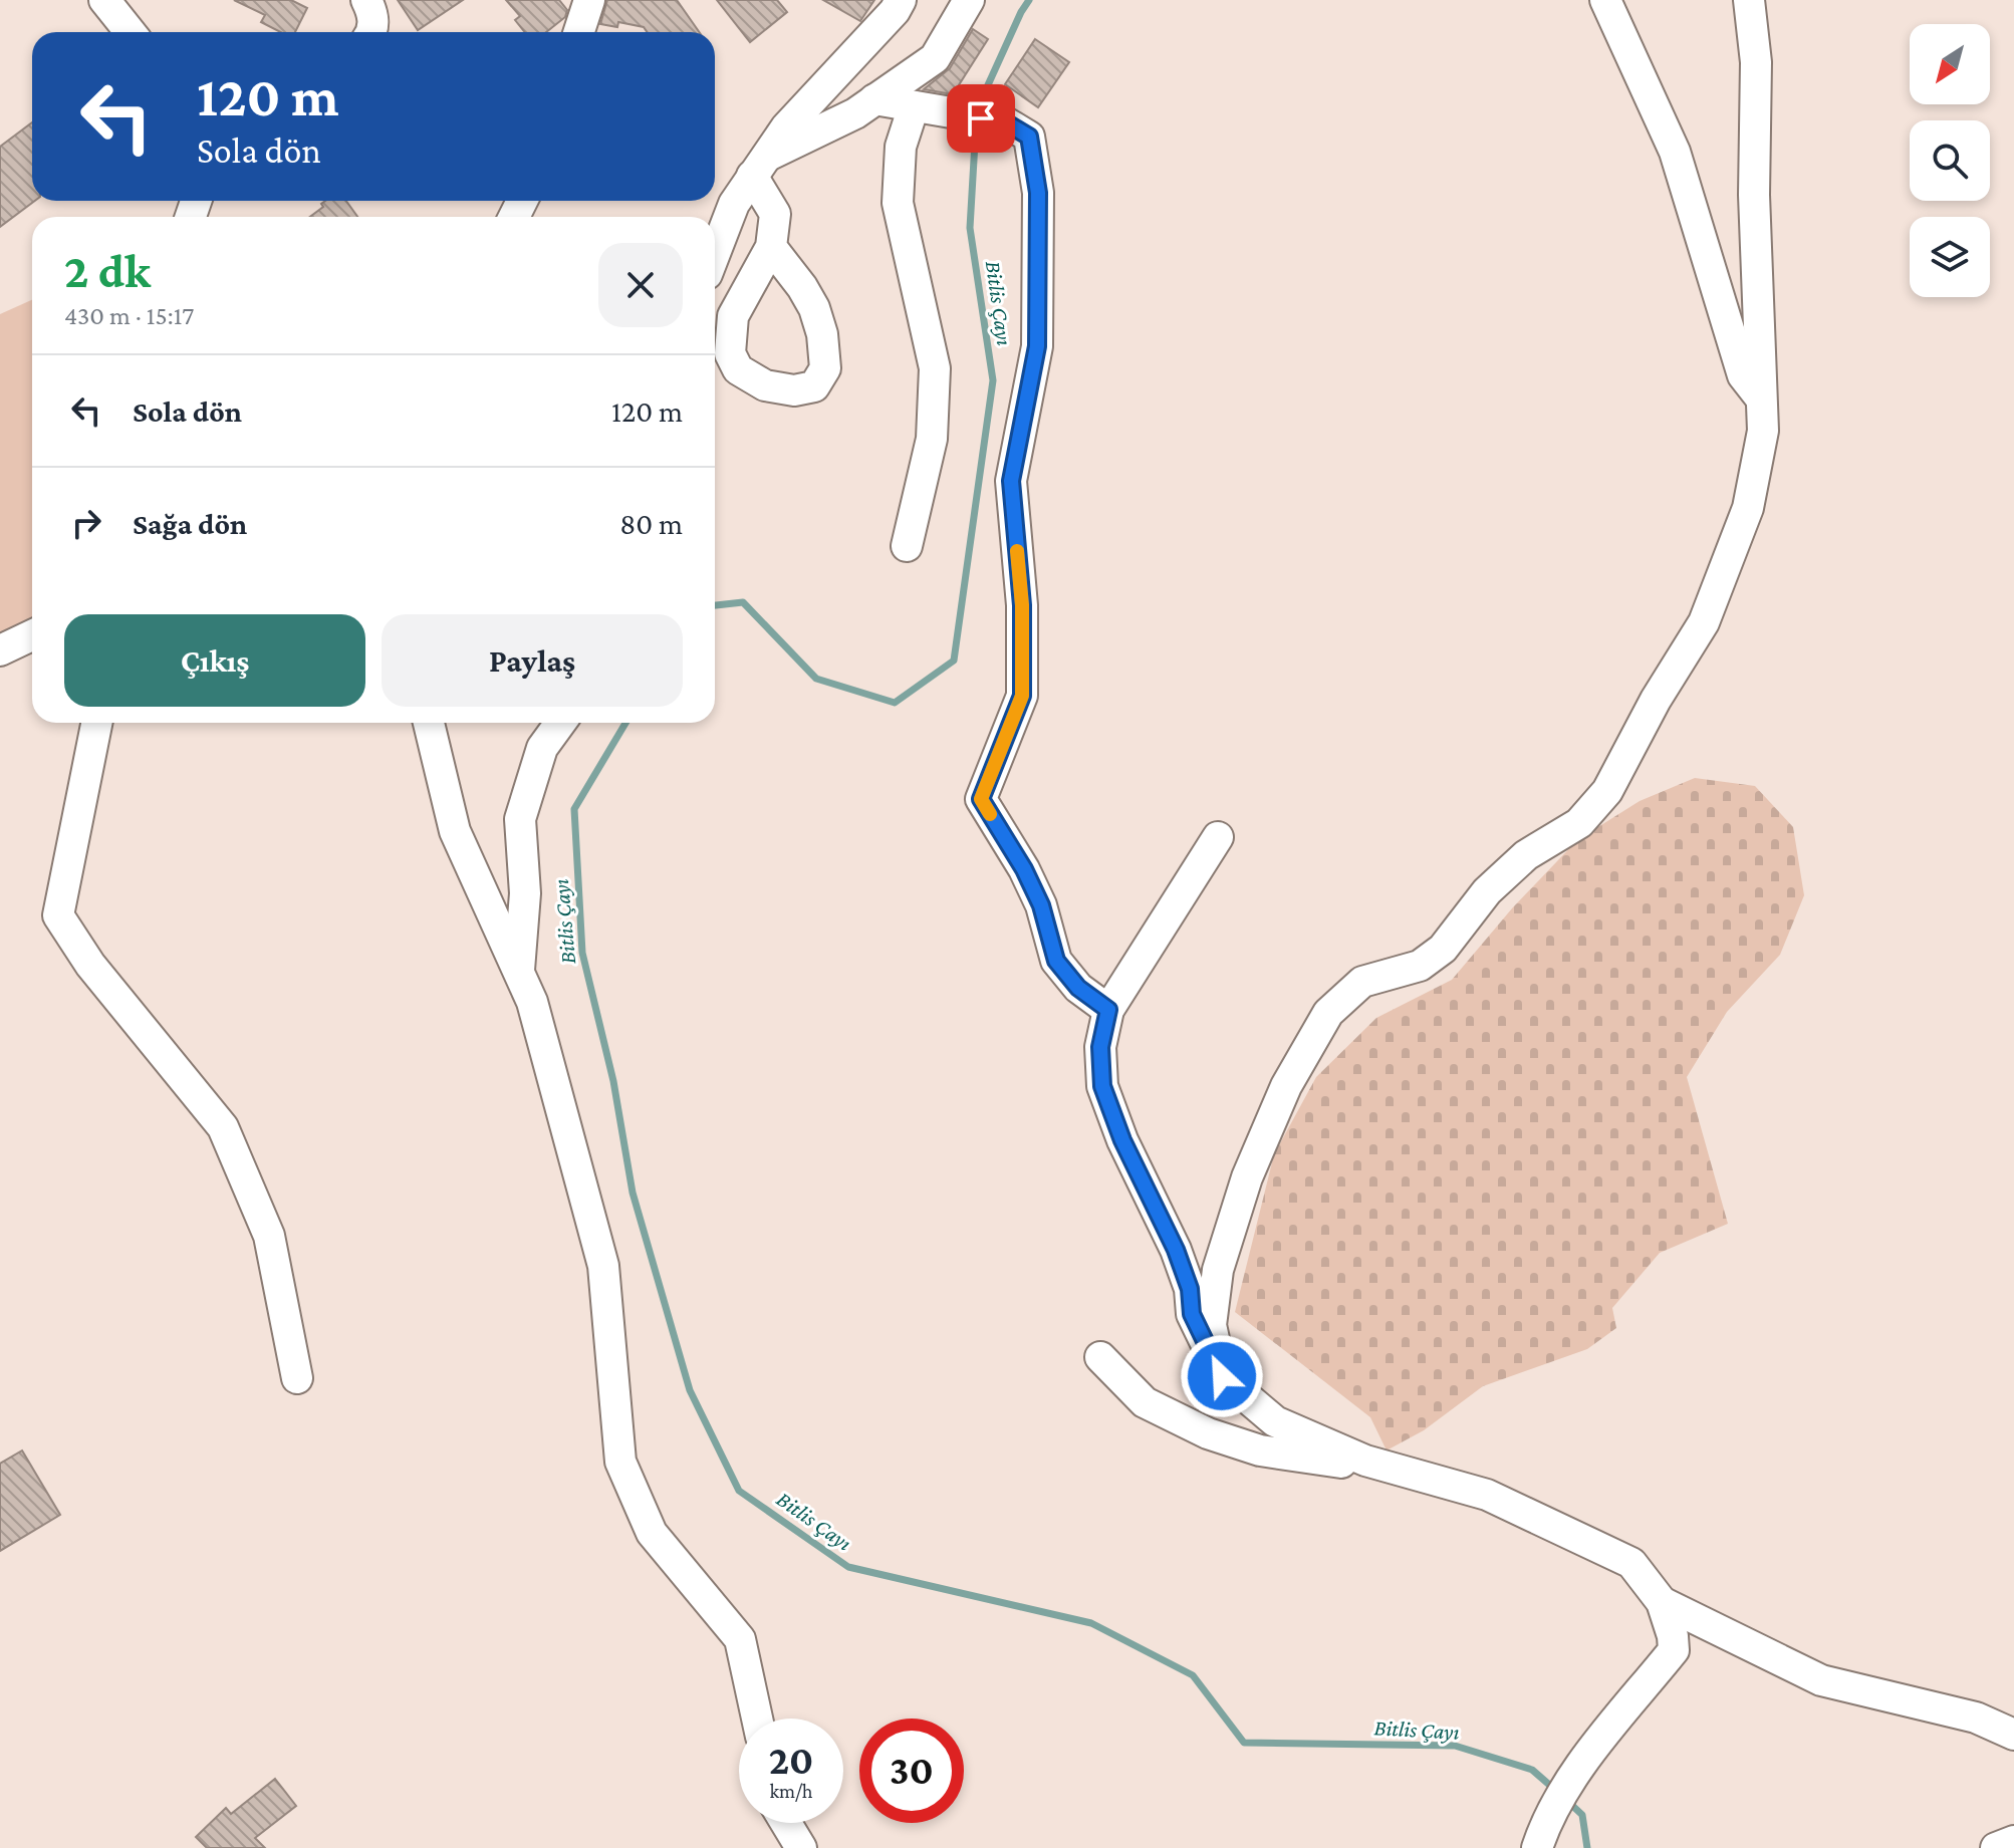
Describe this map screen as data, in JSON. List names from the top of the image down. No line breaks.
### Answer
{"water":["Bitlis Çayı"],"north":"bottom left","page":{"turn":["120 m","Sola dön"],"heading":["2 dk","430 m · 15:17"],"list":[{"name":"Sola dön","value":"120 m"},{"name":"Sağa dön","value":"80 m"}],"buttons":["Çıkış","Paylaş"],"speed":"20 km/h","limit":"30"}}
